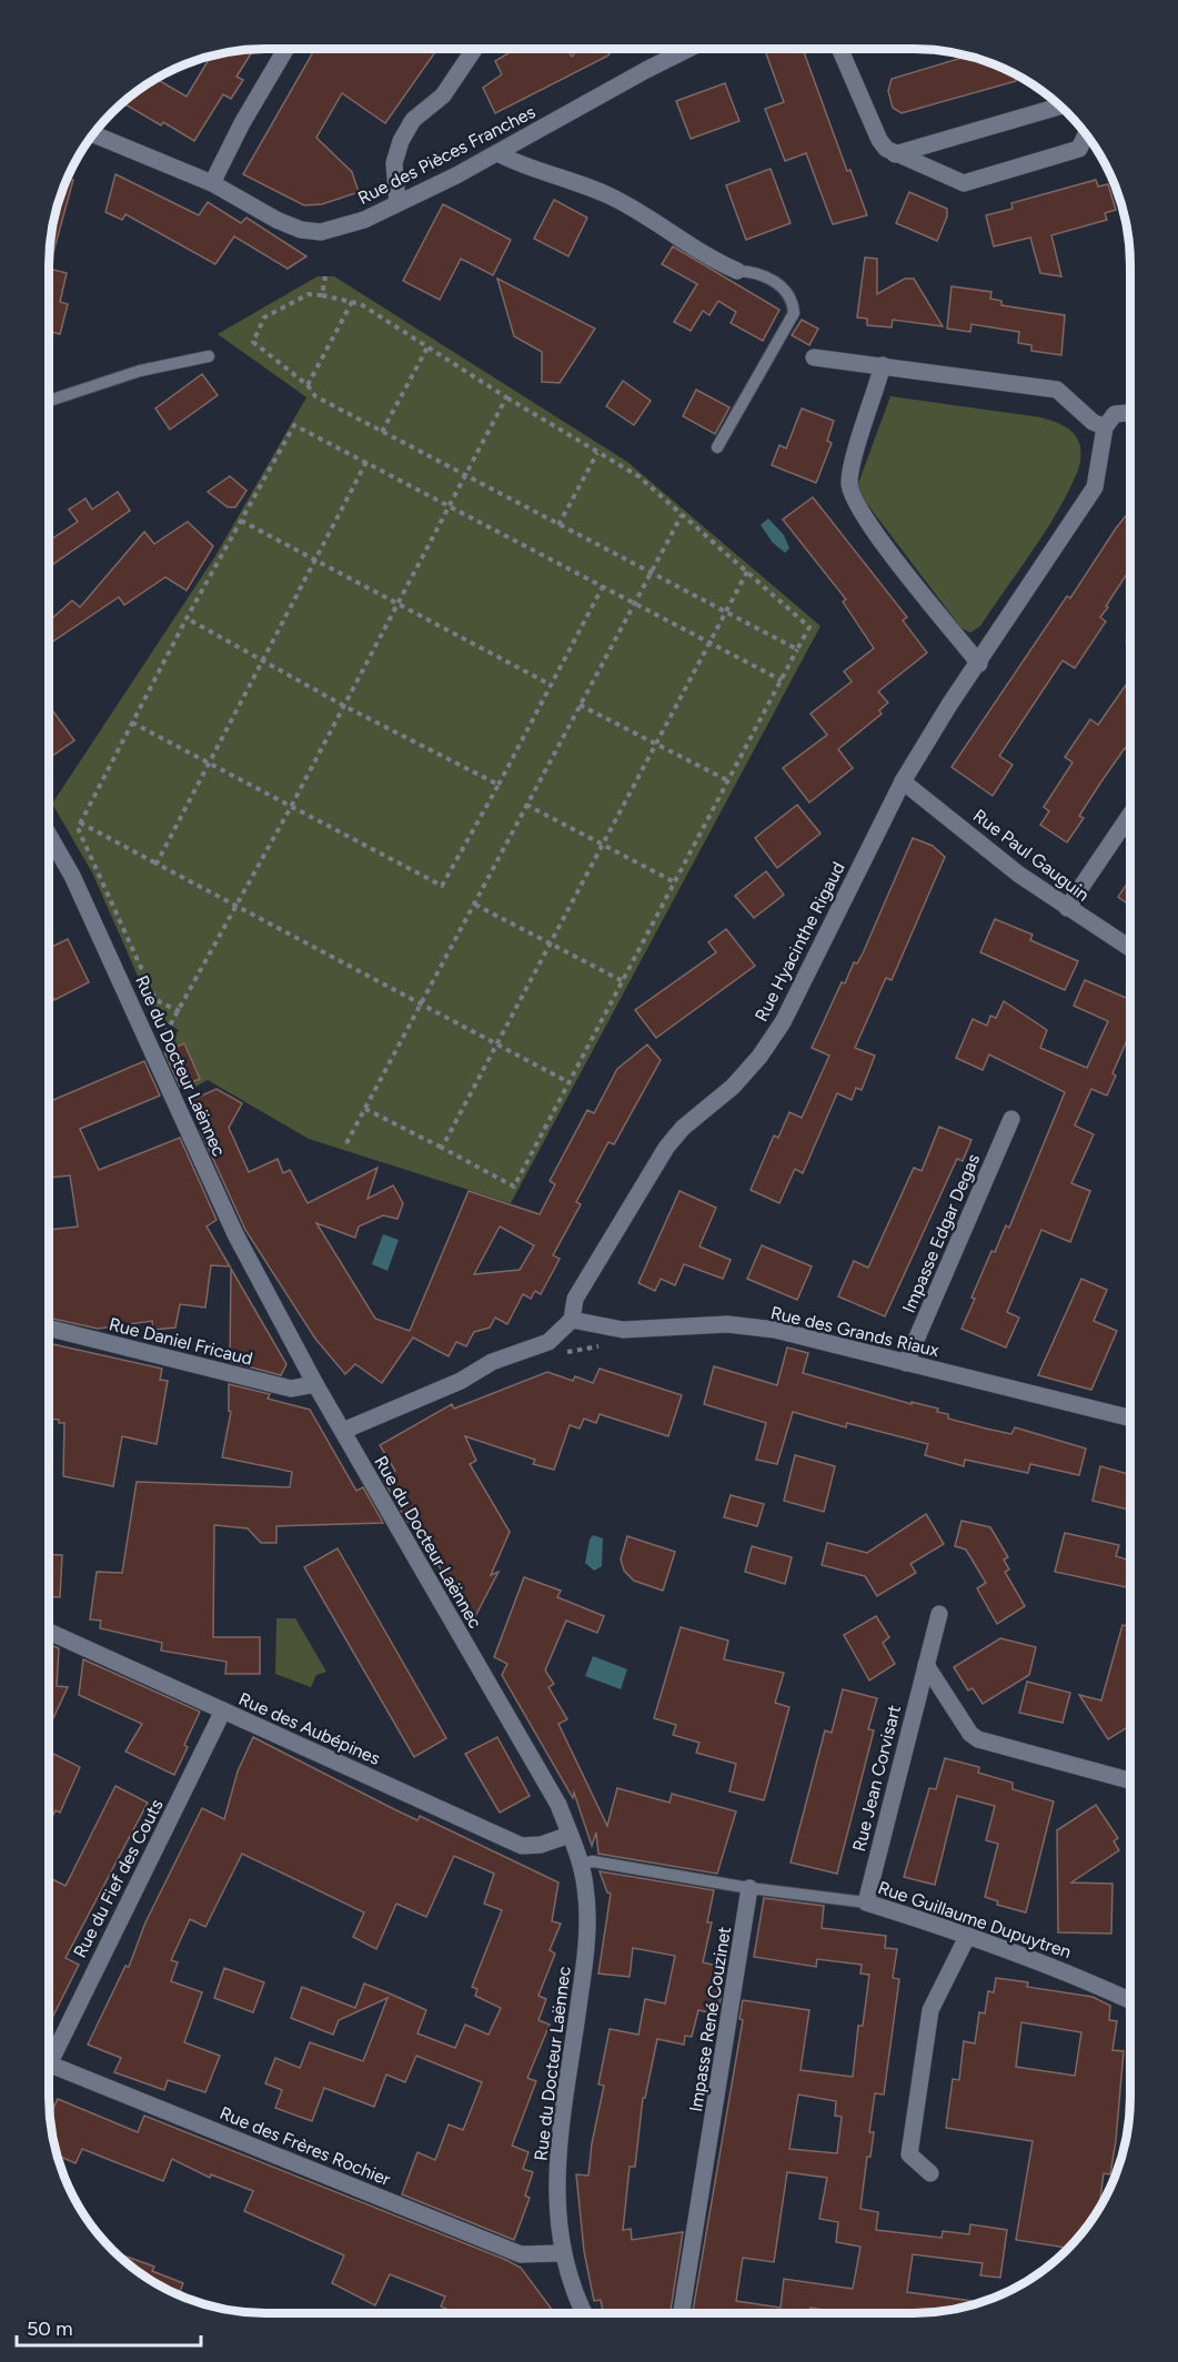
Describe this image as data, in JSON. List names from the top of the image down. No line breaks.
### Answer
{"streets":{"street":["Rue des Pièces Franches","Rue Paul Gauguin","Rue Hyacinthe Rigaud","Rue du Docteur Laënnec","Impasse Edgar Degas","Rue des Grands Riaux","Rue Daniel Fricaud","Rue des Aubépines","Rue Jean Corvisart","Rue du Fief des Couts","Rue Guillaume Dupuytren","Impasse René Couzinet","Rue des Frères Rochier"]},"crossings":[["Rue Paul Gauguin","Rue Hyacinthe Rigaud"],["Rue Hyacinthe Rigaud","Rue des Grands Riaux"],["Rue du Docteur Laënnec","Rue Daniel Fricaud"],["Rue du Docteur Laënnec","Rue des Aubépines"],["Rue du Docteur Laënnec","Rue des Frères Rochier"],["Impasse Edgar Degas","Rue des Grands Riaux"],["Rue des Aubépines","Rue du Fief des Couts"],["Rue Jean Corvisart","Rue Guillaume Dupuytren"],["Rue Guillaume Dupuytren","Impasse René Couzinet"]],"scale_bar":"50 m"}
